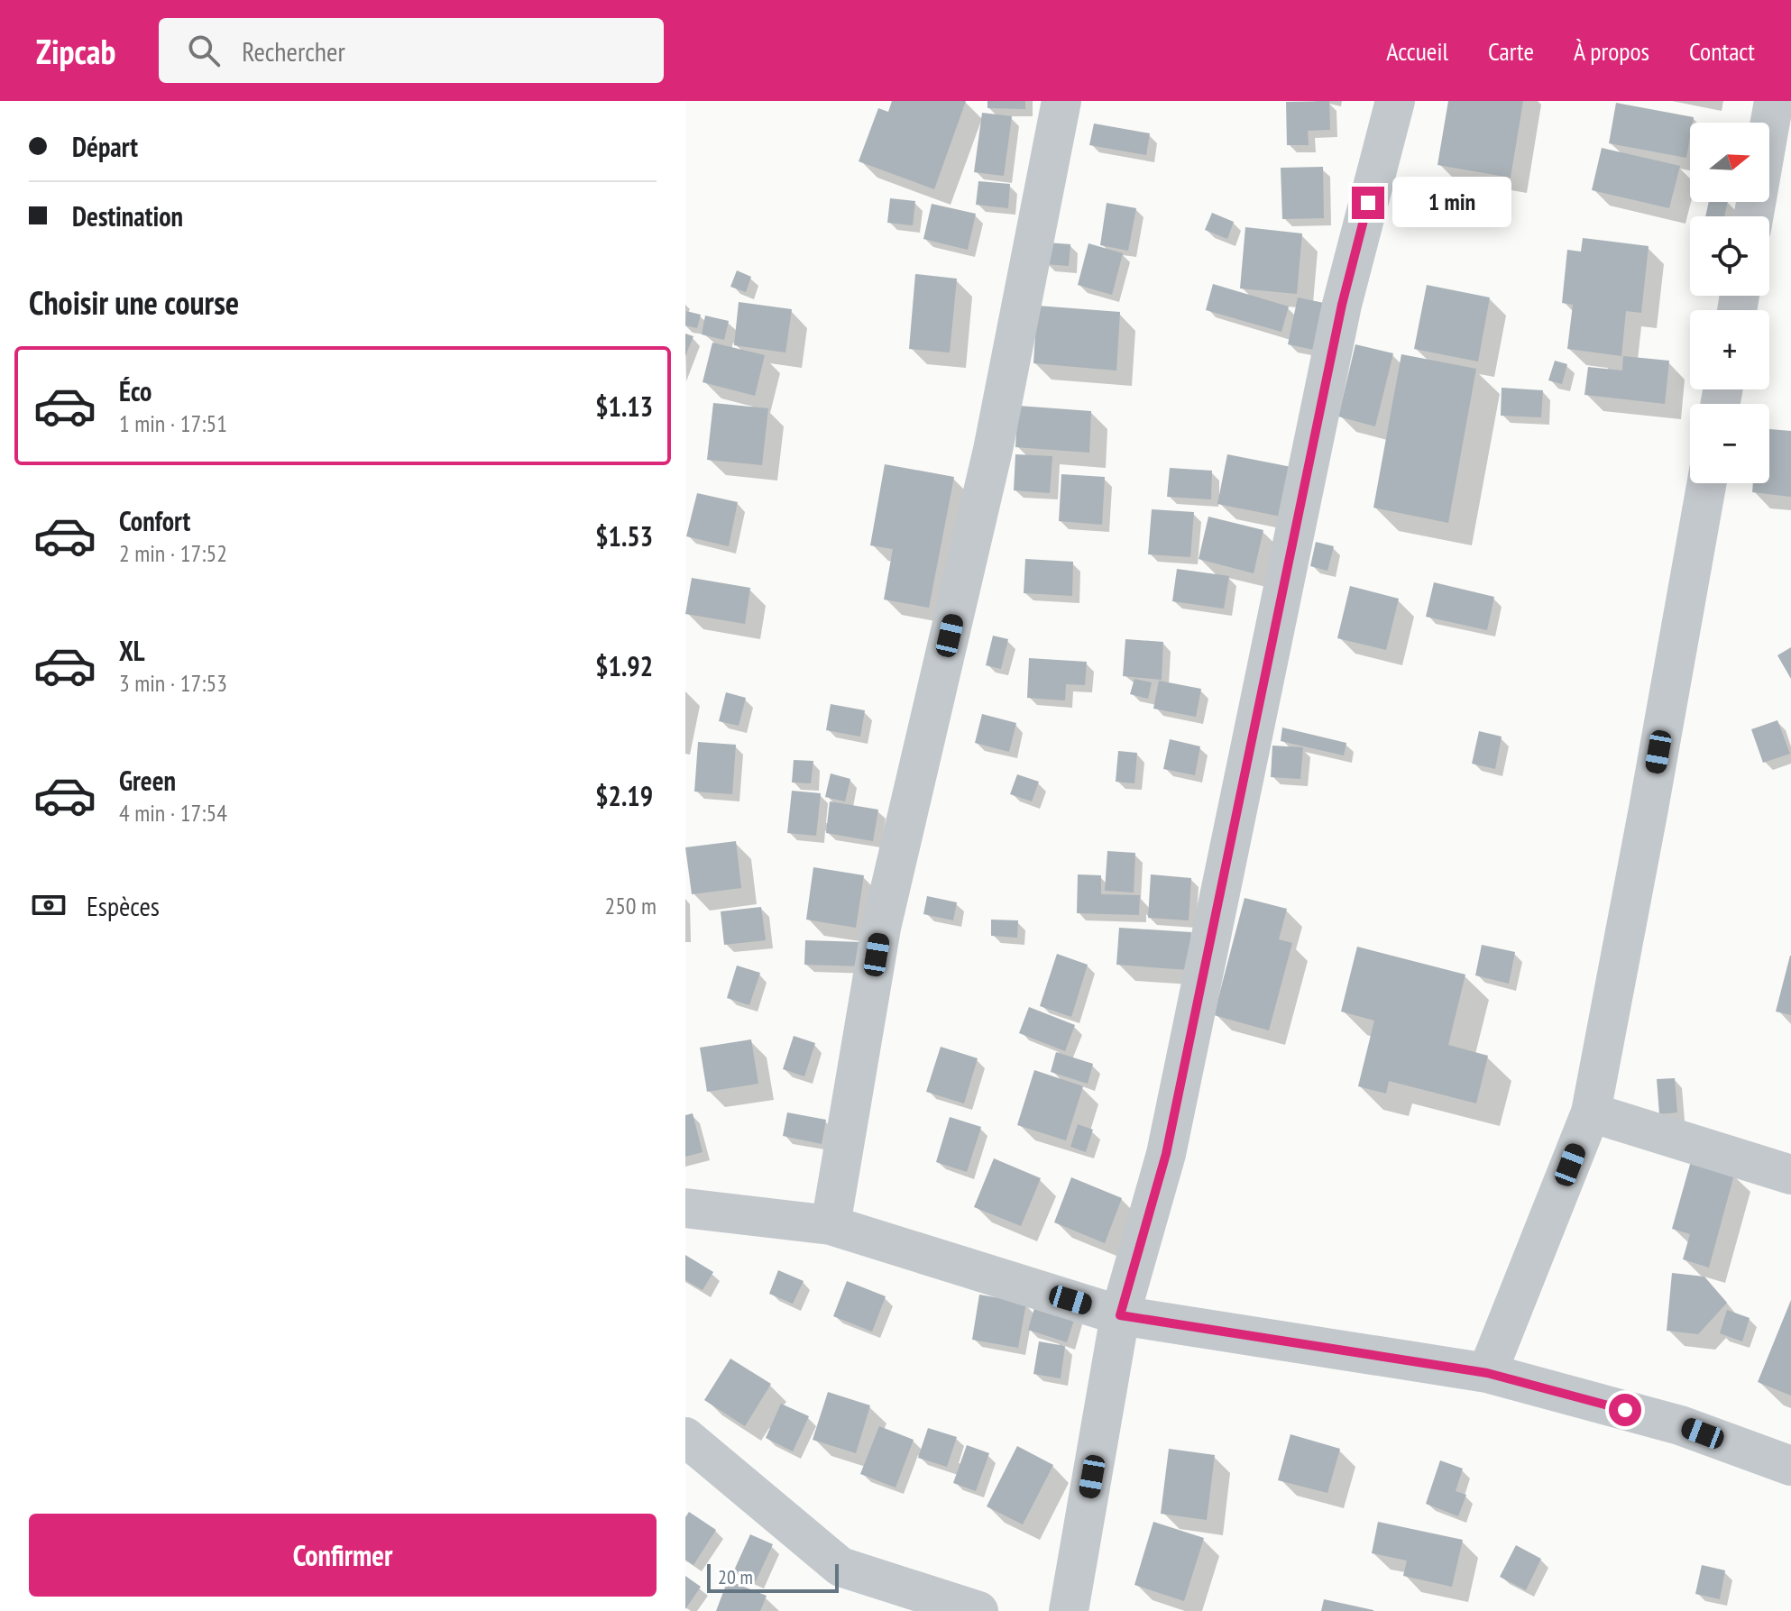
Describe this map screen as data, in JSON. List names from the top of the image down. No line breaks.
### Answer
{"scale_bar":"20 m","north":"right","page":{"header":"Zipcab","search":"Rechercher","nav":["Accueil","Carte","À propos","Contact"],"banner":["Départ","Destination"],"map_buttons":["+","−"],"bubble":"1 min","heading":"Choisir une course","list":[{"name":"Éco","note":"1 min · 17:51","value":"$1.13"},{"name":"Confort","note":"2 min · 17:52","value":"$1.53"},{"name":"XL","note":"3 min · 17:53","value":"$1.92"},{"name":"Green","note":"4 min · 17:54","value":"$2.19"}],"pay":["Espèces","250 m"],"buttons":"Confirmer","scale":"20 m"}}
